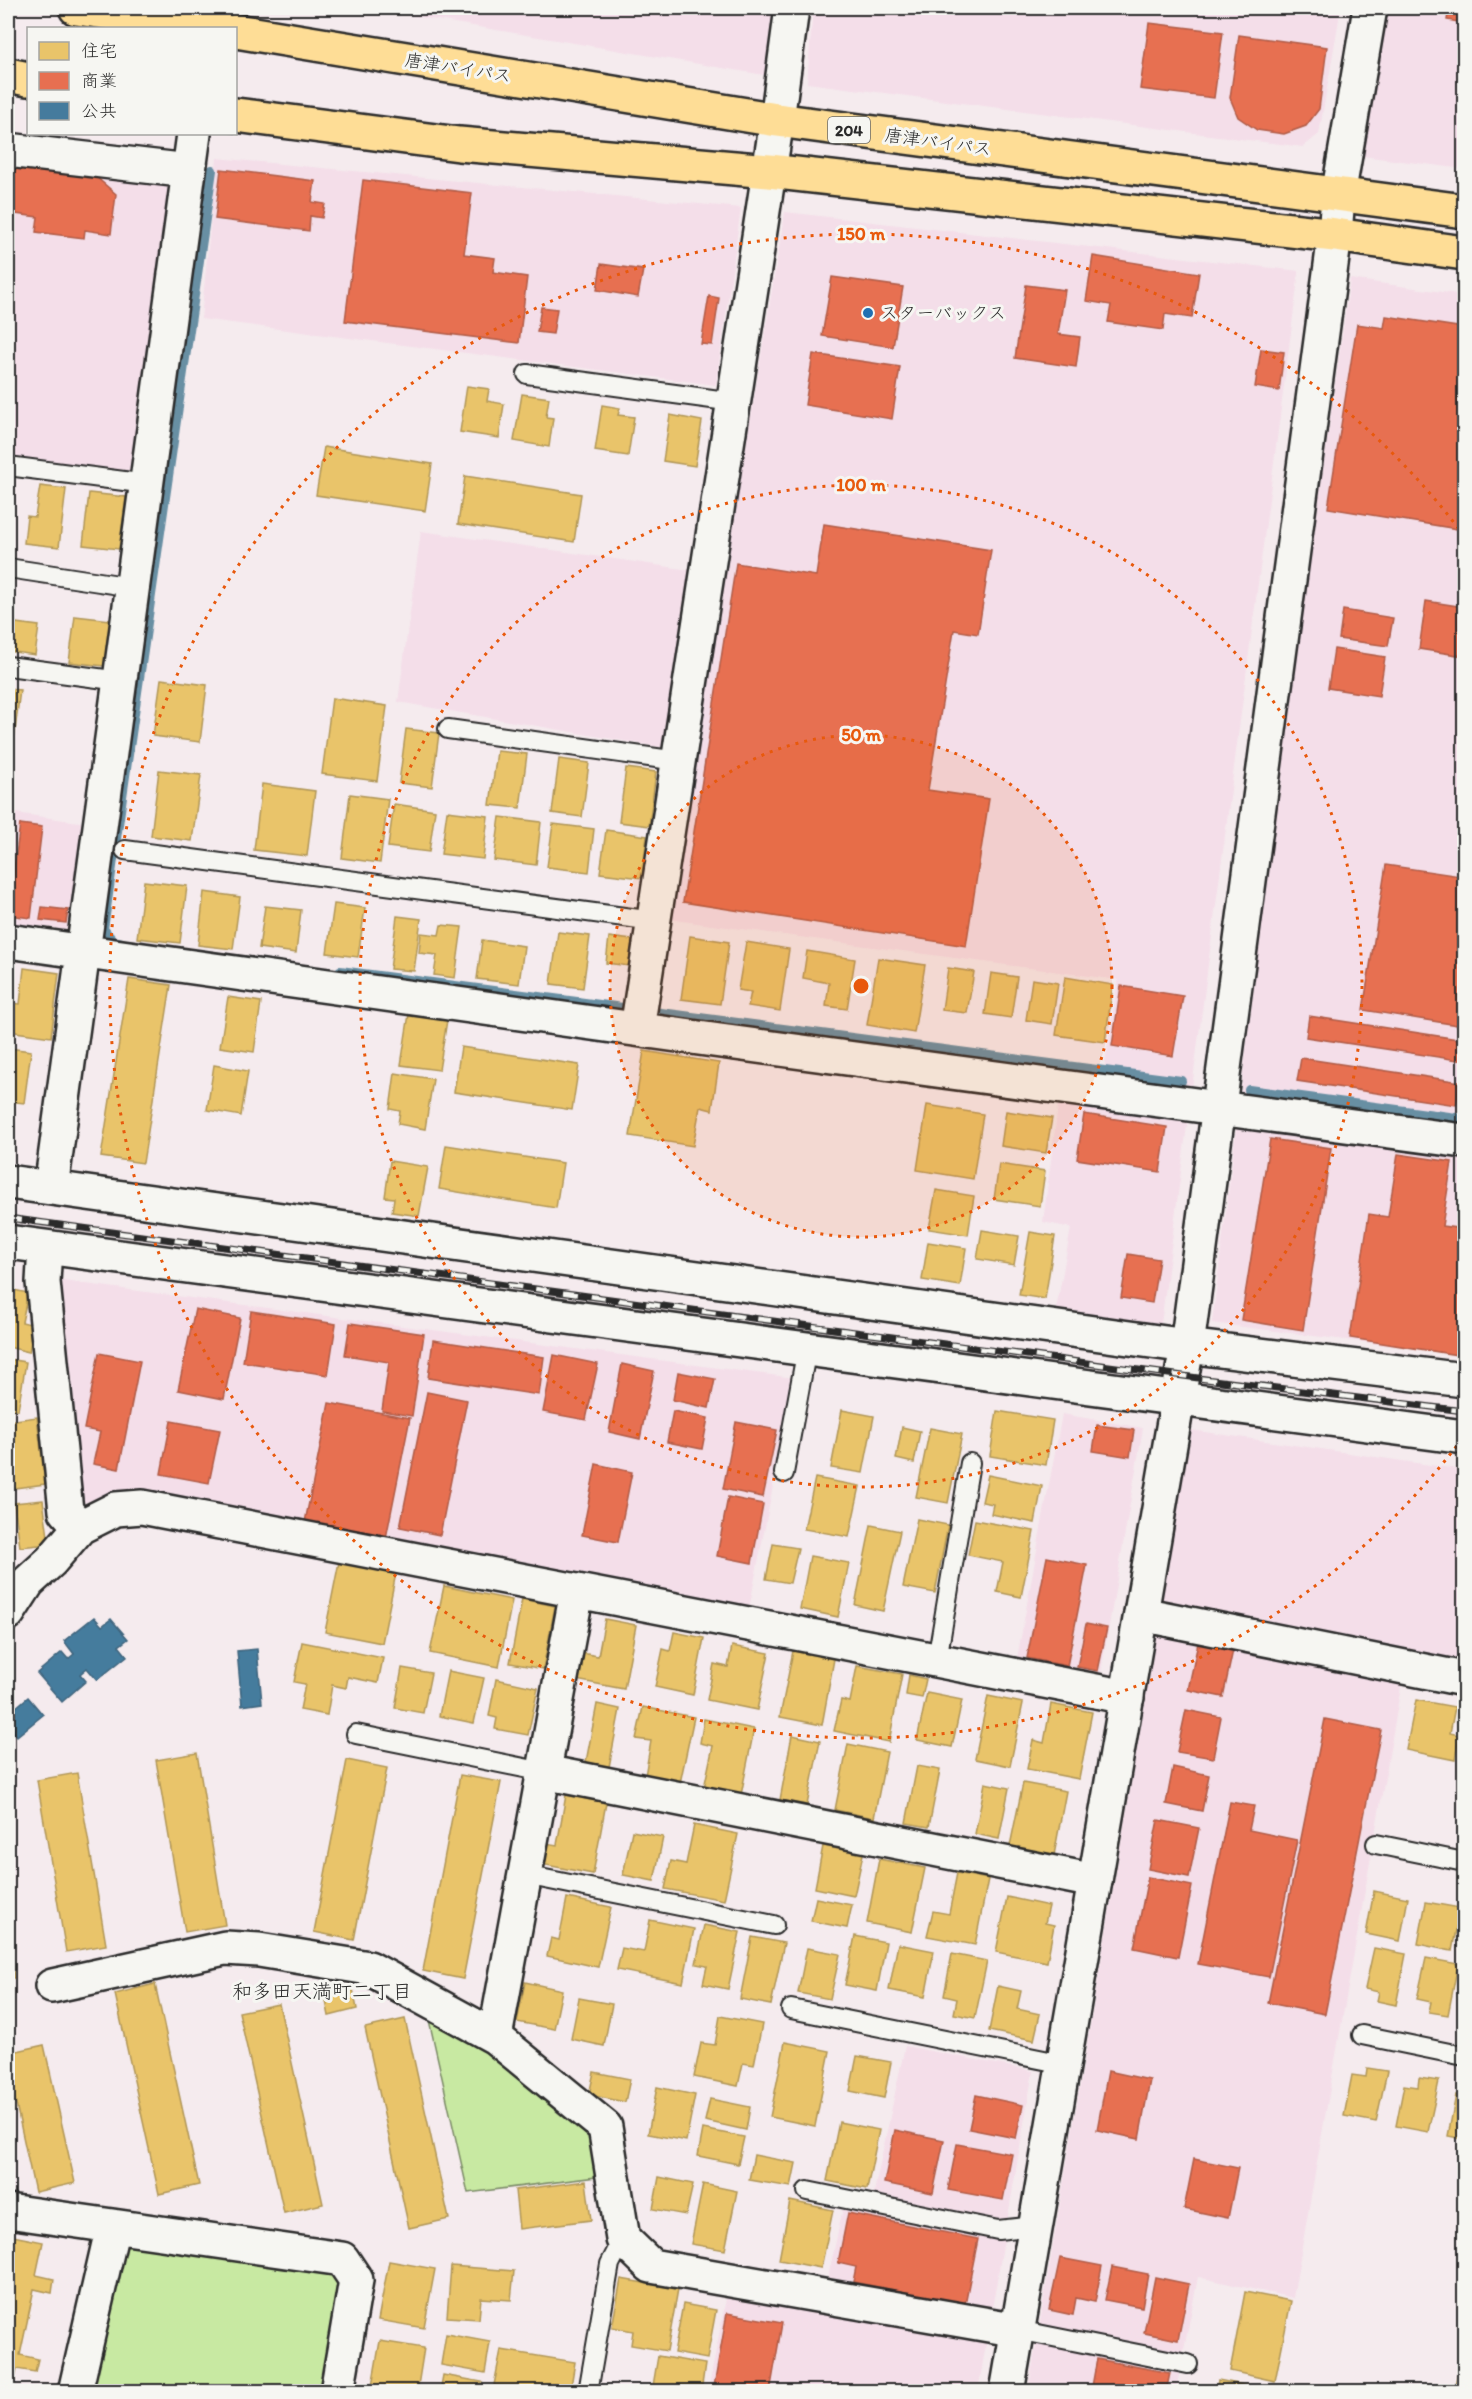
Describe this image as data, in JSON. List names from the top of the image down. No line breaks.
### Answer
{"streets":{"highway":["唐津バイパス","204"]},"districts":["和多田天満町二丁目"],"places":["スターバックス"],"legend":["住宅","商業","公共"],"rings":["150 m","100 m","50 m"]}
